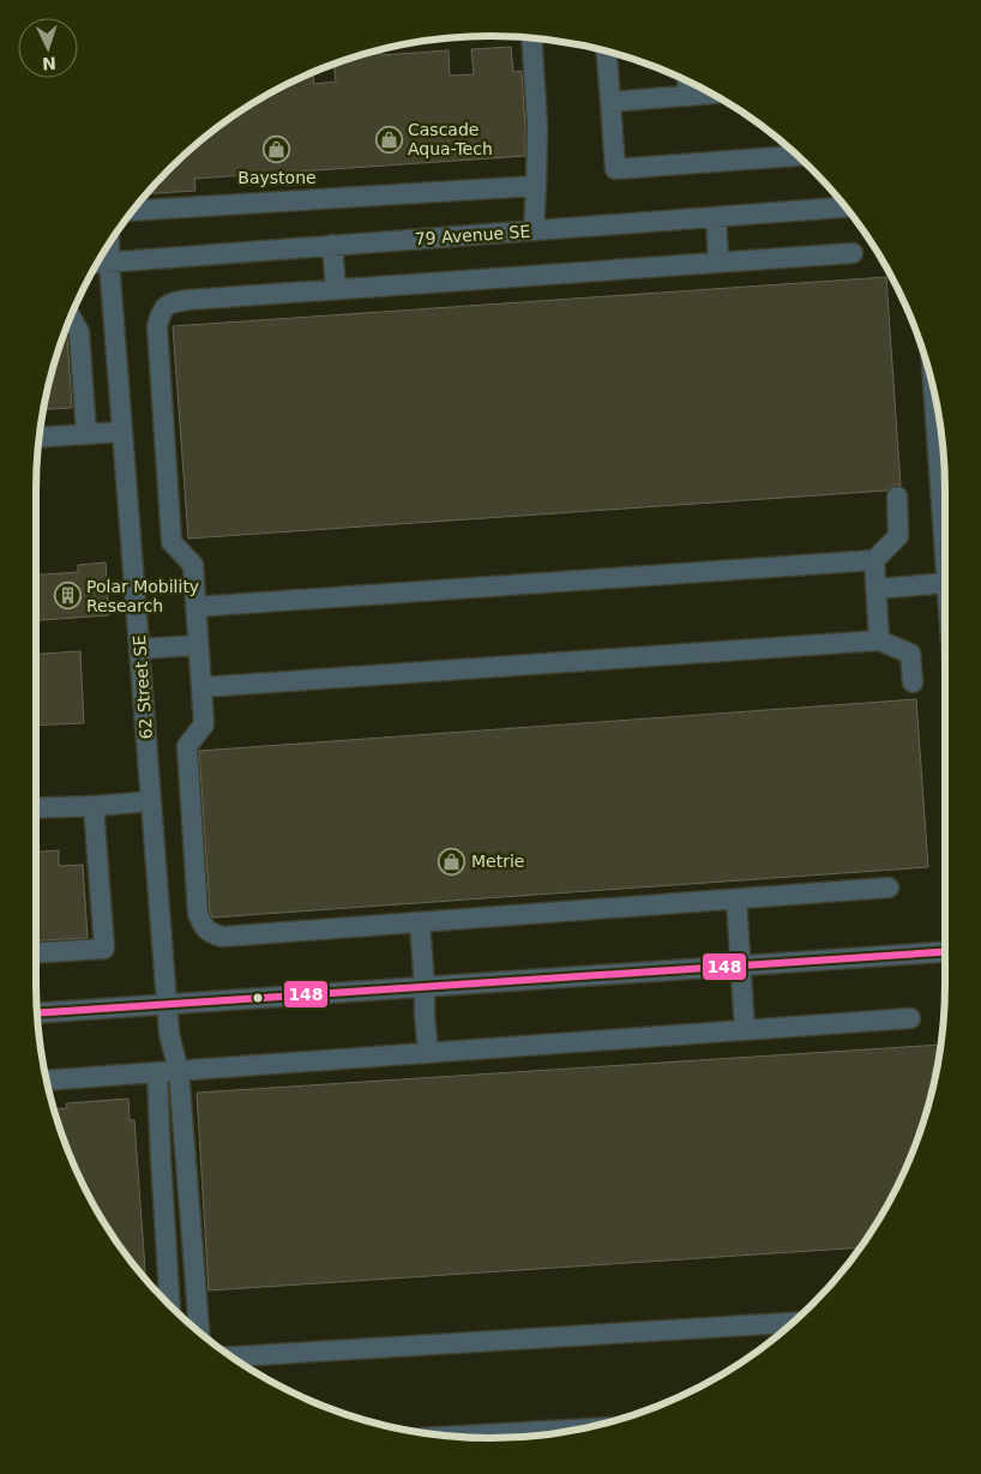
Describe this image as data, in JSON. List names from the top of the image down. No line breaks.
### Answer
{"streets":{"street":["79 Avenue SE","62 Street SE"]},"crossings":[["79 Avenue SE","62 Street SE"]],"places":{"shop":["Cascade Aqua-Tech","Baystone","Metrie"],"building":["Polar Mobility Research"]},"lines":["transit line 148"],"north":"bottom"}
